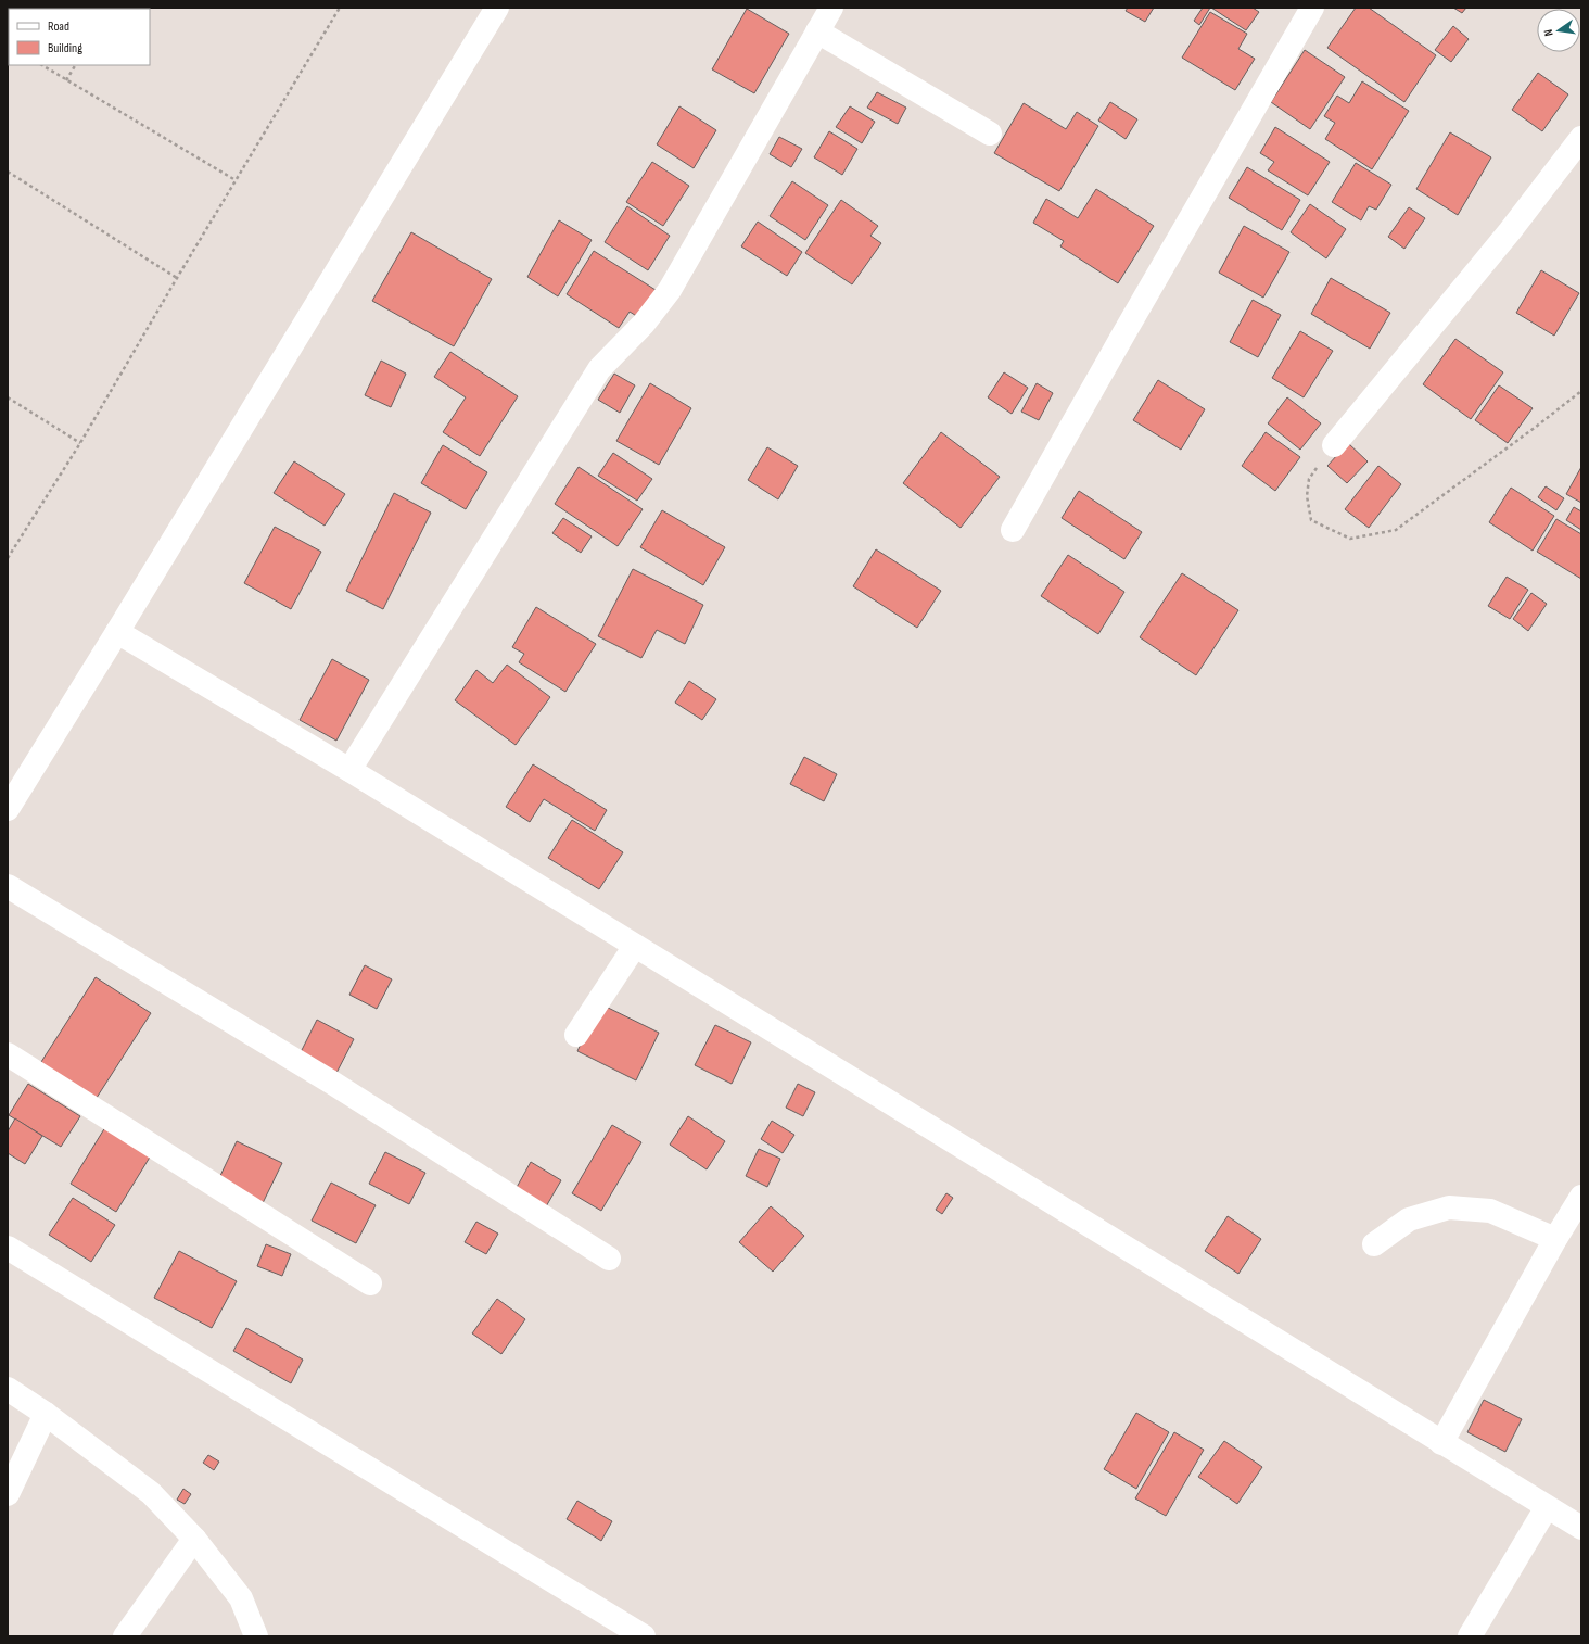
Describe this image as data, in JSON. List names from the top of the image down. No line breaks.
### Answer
{"legend":["Road","Building"],"north":"left"}
